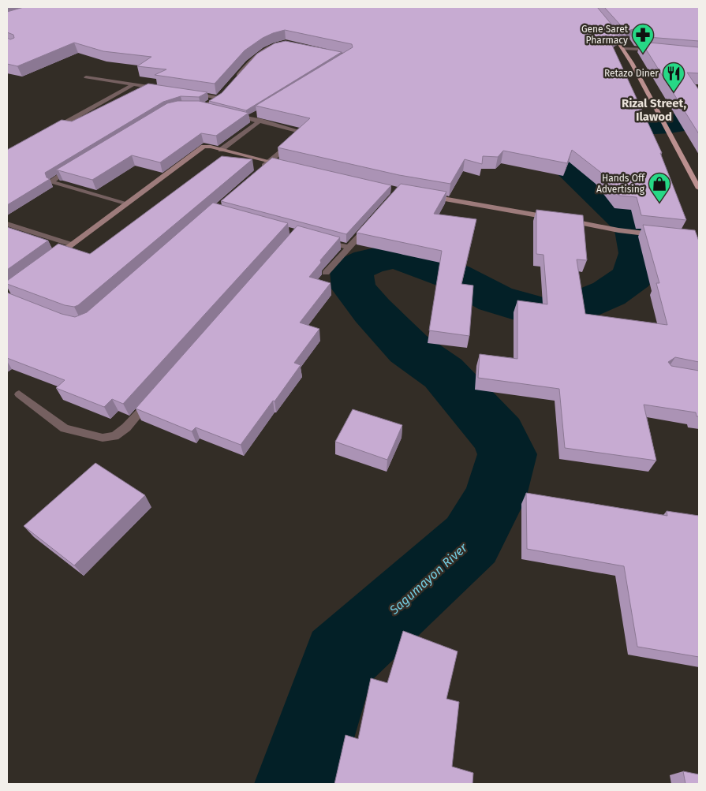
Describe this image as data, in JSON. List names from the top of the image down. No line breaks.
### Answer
{"districts":["Rizal Street, Ilawod"],"water":["Sagumayon River"],"places":{"pharmacy":["Gene Saret Pharmacy"],"restaurant":["Retazo Diner"],"shop":["Hands Off Advertising"]}}
